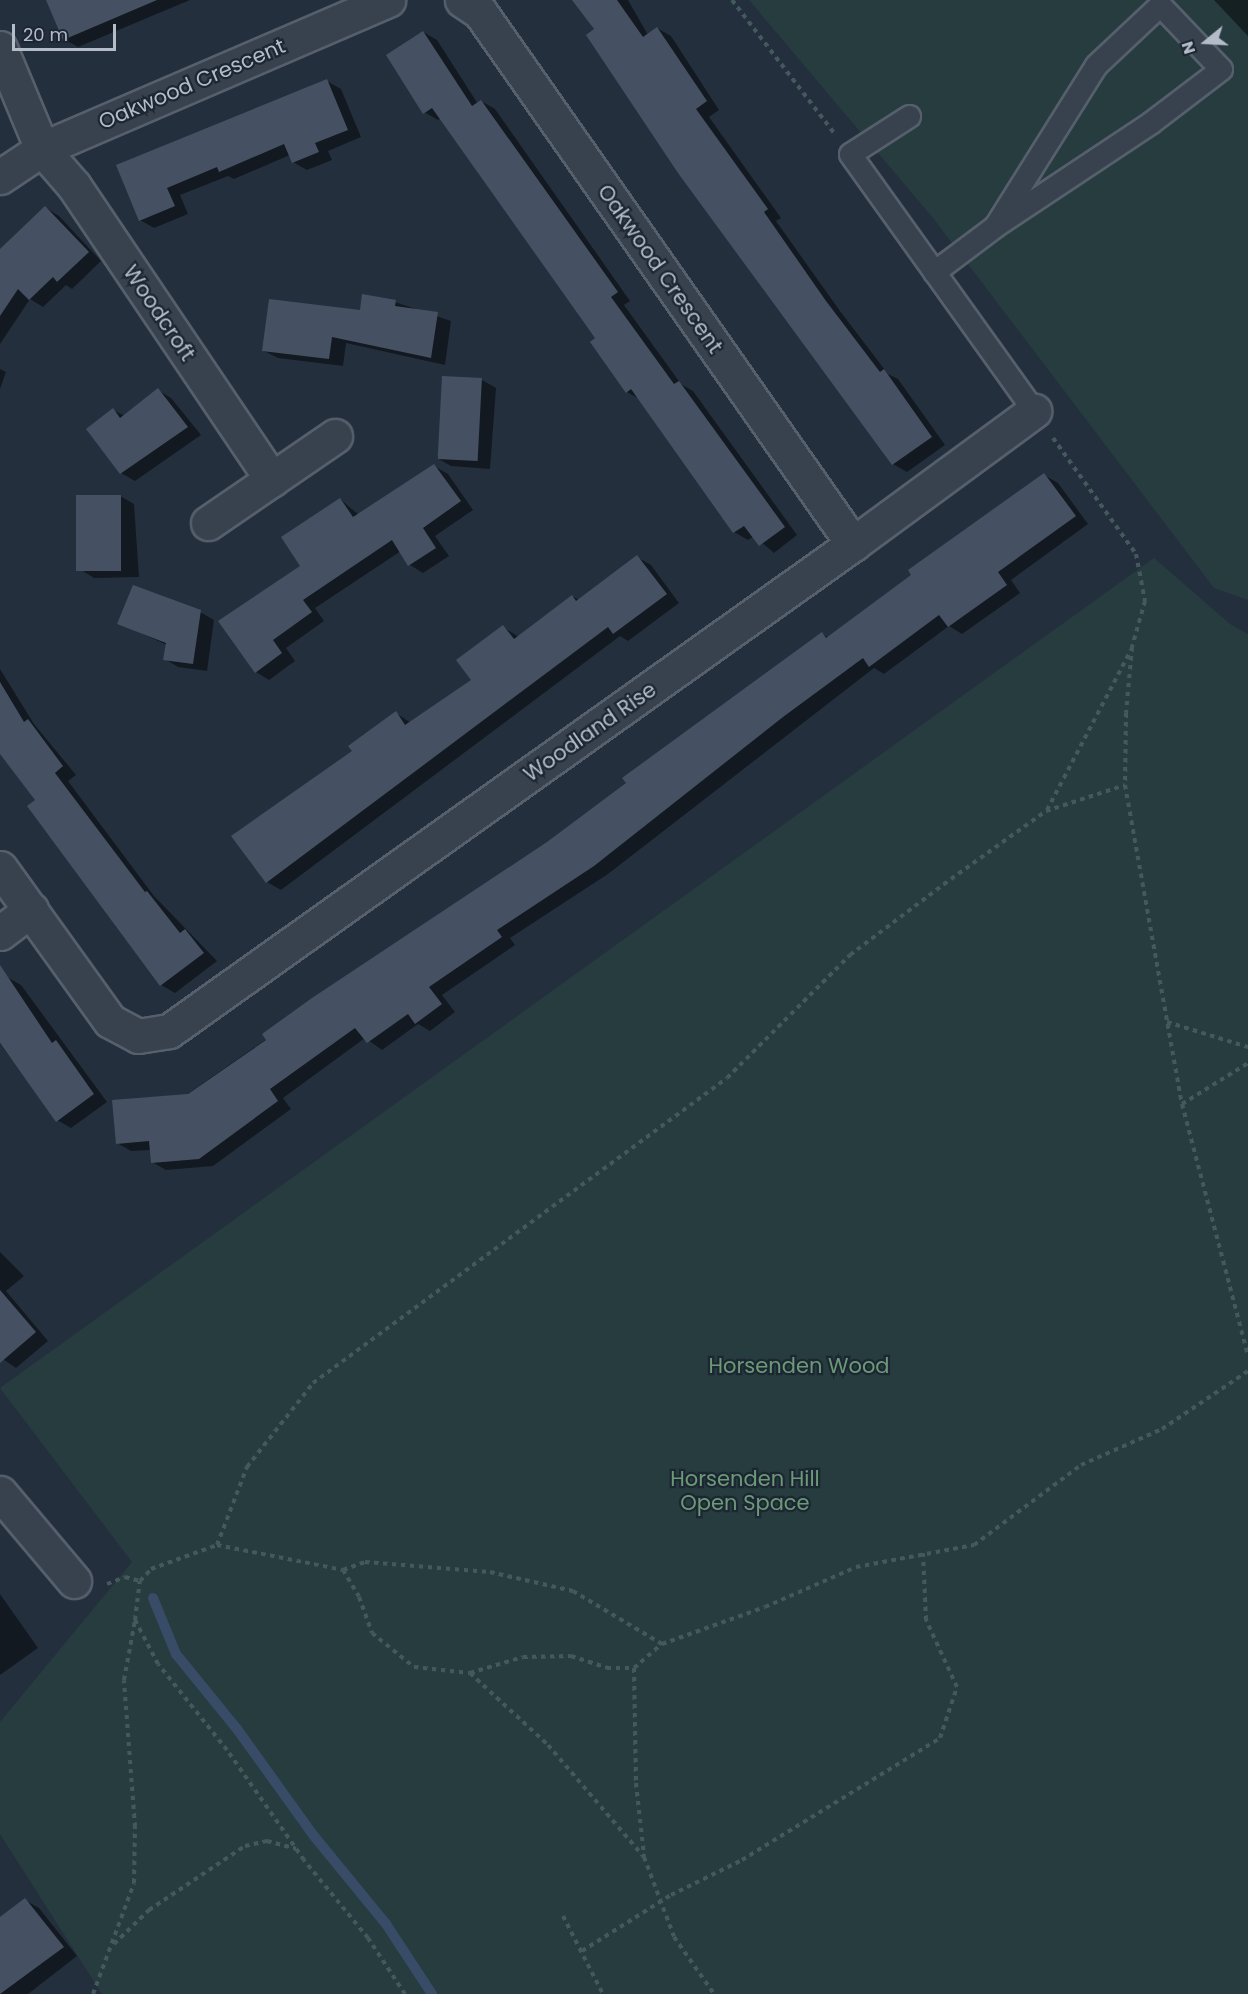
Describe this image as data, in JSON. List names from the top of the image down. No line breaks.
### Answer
{"streets":{"street":["Oakwood Crescent","Woodcroft","Woodland Rise"]},"crossings":[["Oakwood Crescent","Woodcroft"],["Oakwood Crescent","Woodland Rise"]],"parks":["Horsenden Wood","Horsenden Hill Open Space"],"scale_bar":"20 m","north":"left"}
